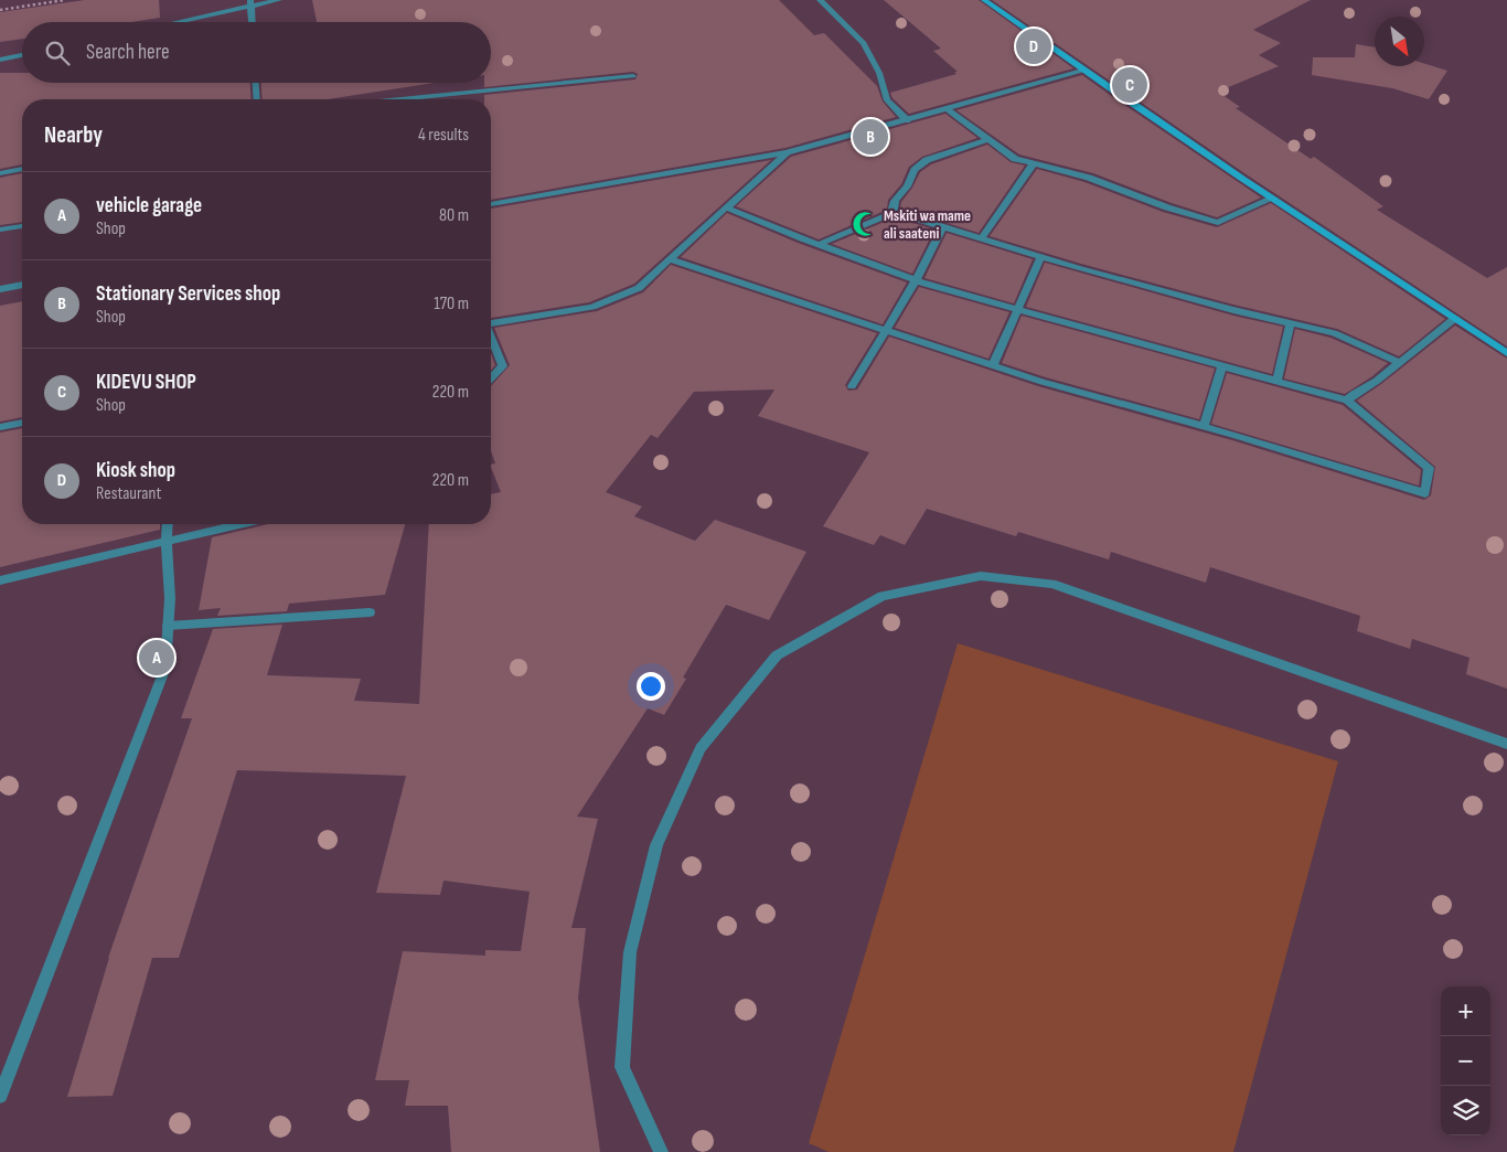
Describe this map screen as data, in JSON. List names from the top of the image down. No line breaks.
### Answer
{"places":{"mosque":["Mskiti wa mame ali saateni"]},"north":"bottom right","page":{"search":"Search here","pins":["D","C","B","A"],"heading":["Nearby","4 results"],"list":[{"mark":"A","name":"vehicle garage","note":"Shop","value":"80 m"},{"mark":"B","name":"Stationary Services shop","note":"Shop","value":"170 m"},{"mark":"C","name":"KIDEVU SHOP","note":"Shop","value":"220 m"},{"mark":"D","name":"Kiosk shop","note":"Restaurant","value":"220 m"}],"map_buttons":["+","−"]}}
